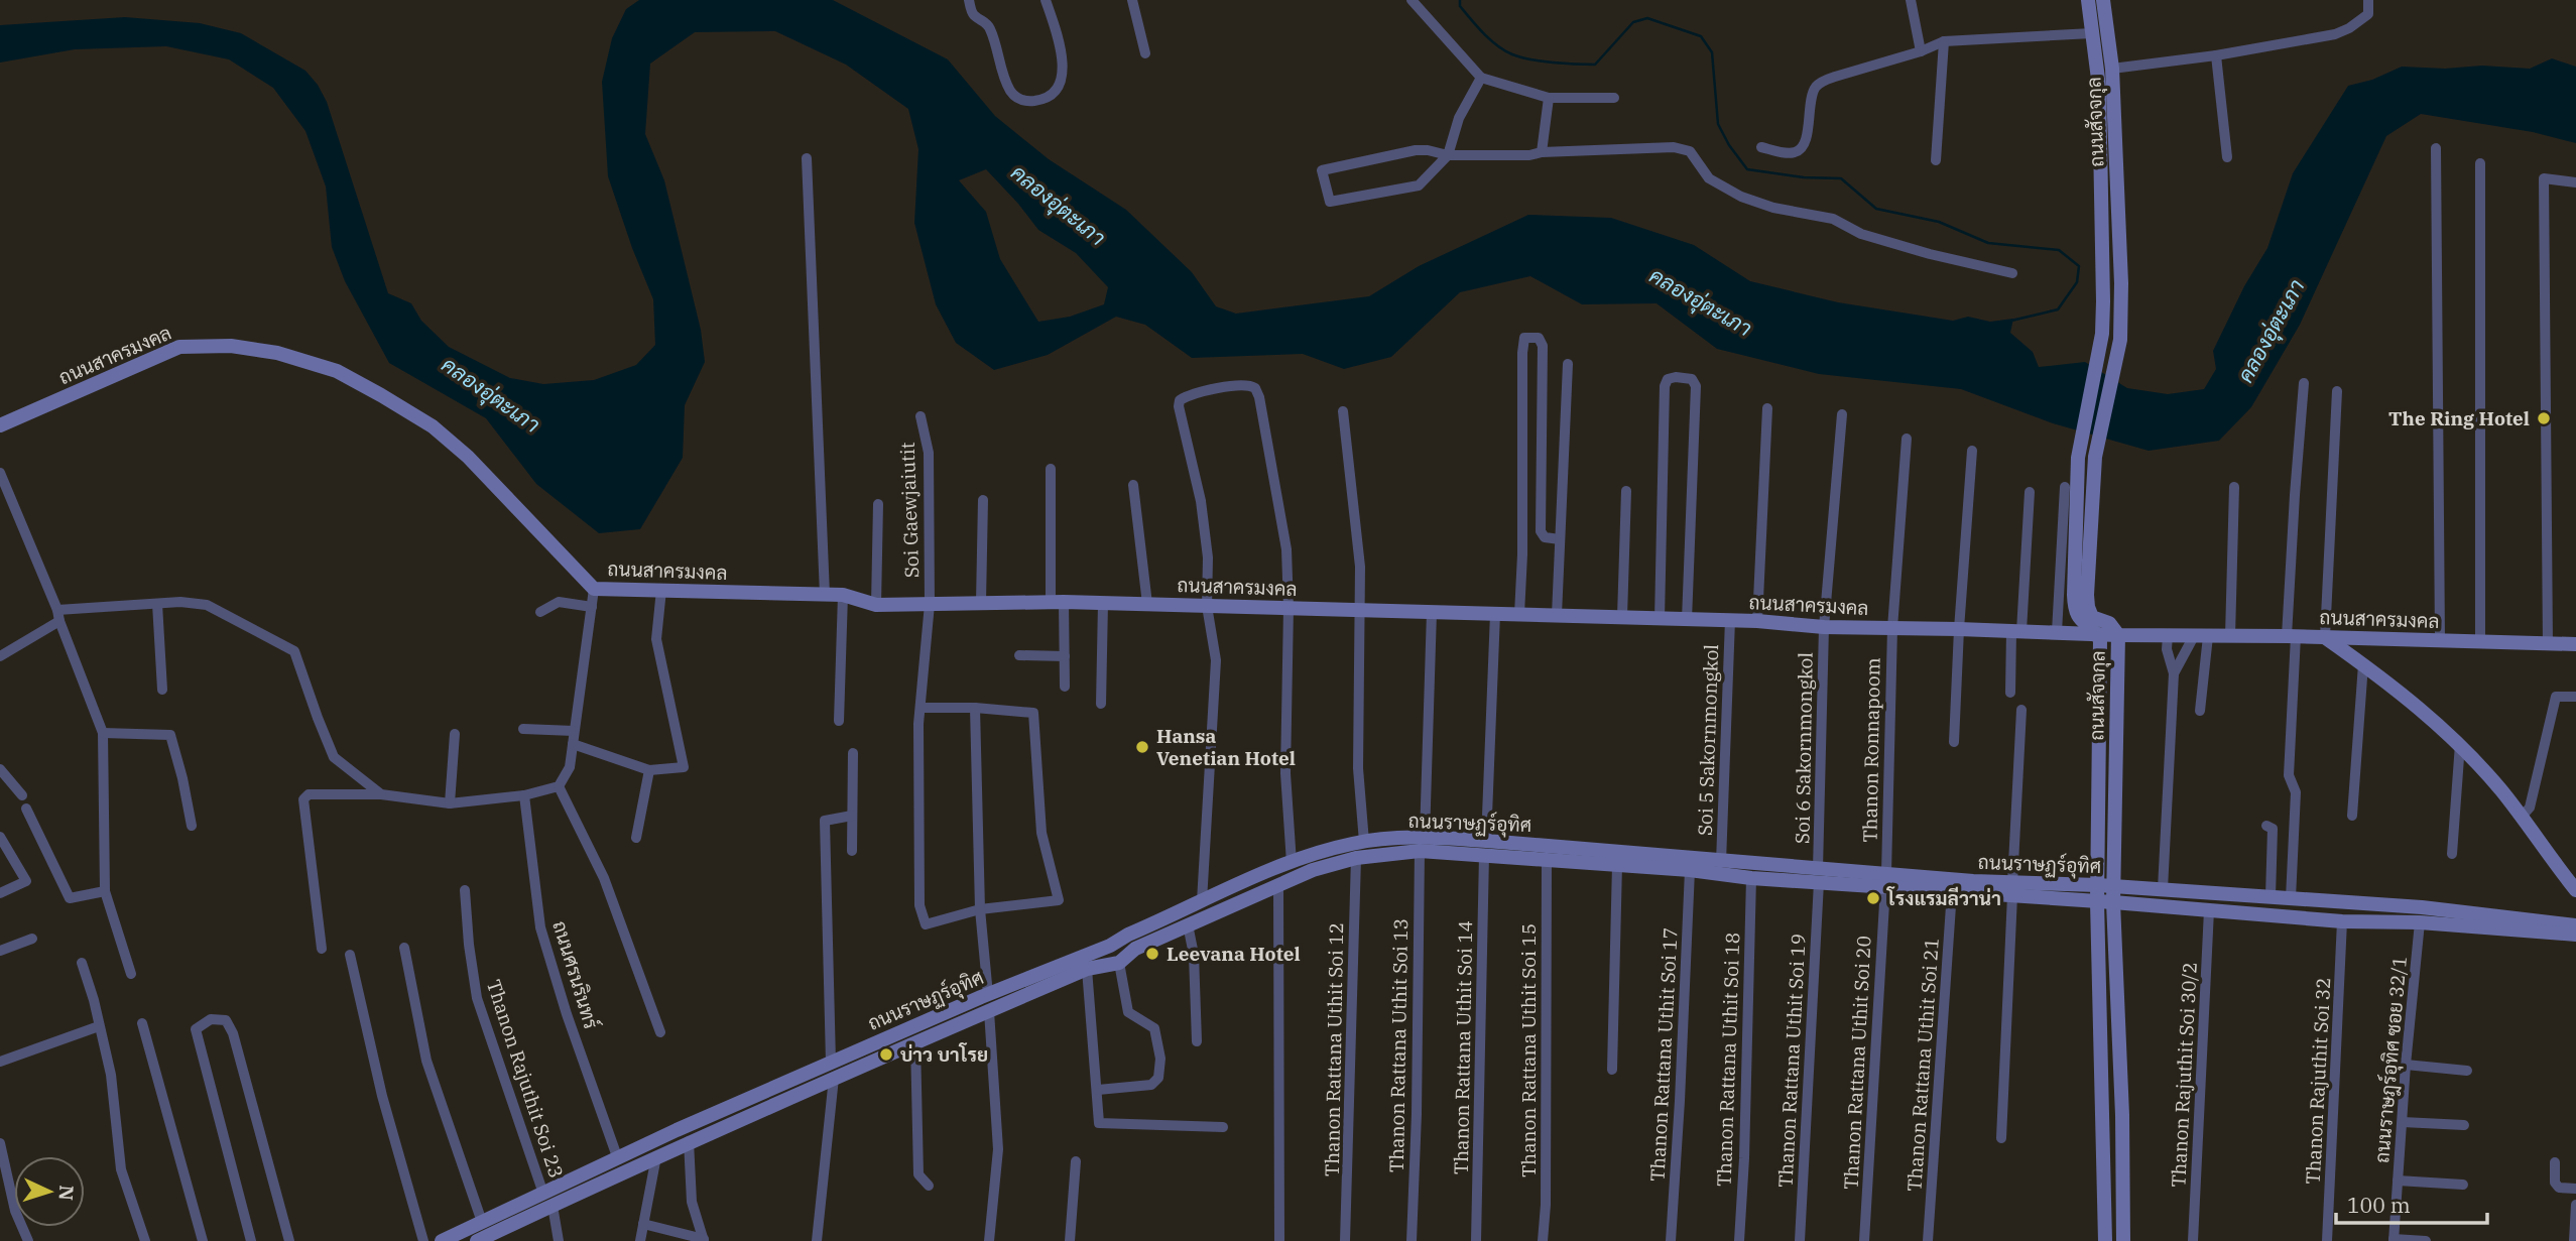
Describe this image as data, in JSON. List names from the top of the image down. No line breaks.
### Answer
{"streets":{"street":["ถนนสัจจกุล","ถนนสาครมงคล","Soi Gaewjaiutit","Soi 5 Sakornmongkol","Soi 6 Sakornmongkol","Thanon Ronnapoom","ถนนราษฏร์อุทิศ","ถนนศรนรินทร์","Thanon Rattana Uthit Soi 13","Thanon Rattana Uthit Soi 14","Thanon Rattana Uthit Soi 12","Thanon Rattana Uthit Soi 15","Thanon Rattana Uthit Soi 17","Thanon Rattana Uthit Soi 18","ถนนราษฎร์อุทิศ ซอย 32/1","Thanon Rattana Uthit Soi 19","Thanon Rattana Uthit Soi 20","Thanon Rattana Uthit Soi 21","Thanon Rajuthit Soi 30/2","Thanon Rajuthit Soi 23","Thanon Rajuthit Soi 32"]},"crossings":[["ถนนสัจจกุล","ถนนสาครมงคล"],["ถนนสัจจกุล","ถนนราษฏร์อุทิศ"],["ถนนสาครมงคล","Soi Gaewjaiutit"],["ถนนสาครมงคล","Soi 5 Sakornmongkol"],["ถนนสาครมงคล","Soi 6 Sakornmongkol"],["ถนนสาครมงคล","Thanon Ronnapoom"],["ถนนสาครมงคล","Thanon Rattana Uthit Soi 14"],["Soi 5 Sakornmongkol","ถนนราษฏร์อุทิศ"],["Soi 6 Sakornmongkol","ถนนราษฏร์อุทิศ"],["Soi 6 Sakornmongkol","Thanon Rattana Uthit Soi 19"],["Thanon Ronnapoom","ถนนราษฏร์อุทิศ"],["Thanon Ronnapoom","Thanon Rattana Uthit Soi 20"],["ถนนราษฏร์อุทิศ","ถนนศรนรินทร์"],["ถนนราษฏร์อุทิศ","Thanon Rattana Uthit Soi 13"],["ถนนราษฏร์อุทิศ","Thanon Rattana Uthit Soi 14"],["ถนนราษฏร์อุทิศ","Thanon Rattana Uthit Soi 12"],["ถนนราษฏร์อุทิศ","Thanon Rattana Uthit Soi 15"],["ถนนราษฏร์อุทิศ","Thanon Rattana Uthit Soi 17"],["ถนนราษฏร์อุทิศ","Thanon Rattana Uthit Soi 18"],["ถนนราษฏร์อุทิศ","ถนนราษฎร์อุทิศ ซอย 32/1"],["ถนนราษฏร์อุทิศ","Thanon Rattana Uthit Soi 19"],["ถนนราษฏร์อุทิศ","Thanon Rattana Uthit Soi 20"],["ถนนราษฏร์อุทิศ","Thanon Rattana Uthit Soi 21"],["ถนนราษฏร์อุทิศ","Thanon Rajuthit Soi 30/2"],["ถนนราษฏร์อุทิศ","Thanon Rajuthit Soi 23"],["ถนนราษฏร์อุทิศ","Thanon Rajuthit Soi 32"]],"water":["คลองอุ่ตะเภา"],"places":["The Ring Hotel","Hansa Venetian Hotel","โรงแรมลีวาน่า","Leevana Hotel","บ่าว บาโรย"],"scale_bar":"100 m","north":"right"}
